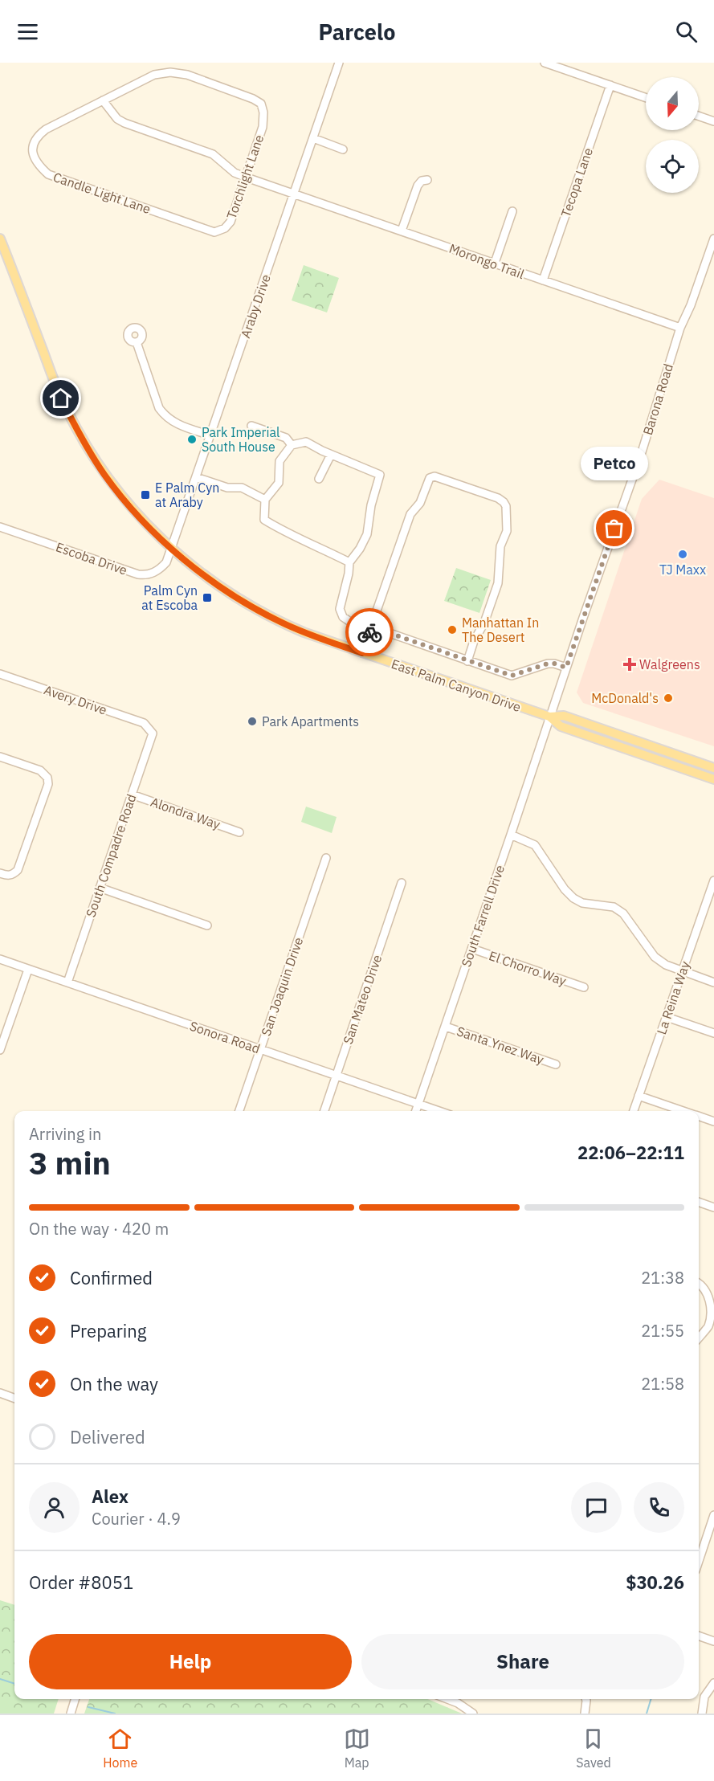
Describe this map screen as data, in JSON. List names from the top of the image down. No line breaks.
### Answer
{"streets":{"main road":["East Palm Canyon Drive"],"street":["Torchlight Lane","Tecopa Lane","Candle Light Lane","Morongo Trail","Araby Drive","Barona Road","Escoba Drive","Avery Drive","Alondra Way","South Compadre Road","South Farrell Drive","El Chorro Way","San Joaquin Drive","La Reina Way","San Mateo Drive","Sonora Road","Santa Ynez Way"]},"crossings":[["Torchlight Lane","Candle Light Lane"],["Torchlight Lane","Morongo Trail"],["Tecopa Lane","Morongo Trail"],["Candle Light Lane","Morongo Trail"],["Morongo Trail","Araby Drive"],["Morongo Trail","Barona Road"],["Araby Drive","Escoba Drive"],["Araby Drive","East Palm Canyon Drive"],["Barona Road","East Palm Canyon Drive"],["Barona Road","South Farrell Drive"],["Escoba Drive","East Palm Canyon Drive"],["East Palm Canyon Drive","South Farrell Drive"],["Avery Drive","South Compadre Road"],["Alondra Way","South Compadre Road"],["South Compadre Road","Sonora Road"],["South Farrell Drive","El Chorro Way"],["South Farrell Drive","Sonora Road"],["South Farrell Drive","Santa Ynez Way"],["San Joaquin Drive","Sonora Road"],["San Mateo Drive","Sonora Road"]],"places":{"other":["Park Imperial South House","Petco","TJ Maxx","Manhattan In The Desert","McDonald's","Park Apartments"],"transit":["E Palm Cyn at Araby","Palm Cyn at Escoba"],"health":["Walgreens"]},"north":"bottom","page":{"header":"Parcelo","bubble":"Petco","heading":["3 min","Arriving in","22:06–22:11"],"panel":["Alex","Courier · 4.9","Order #8051","$30.26"],"bar":"On the way · 420 m","list":[["Confirmed","21:38"],["Preparing","21:55"],["On the way","21:58"],"Delivered"],"buttons":["Help","Share"],"tabs":["Home","Map","Saved"]}}
